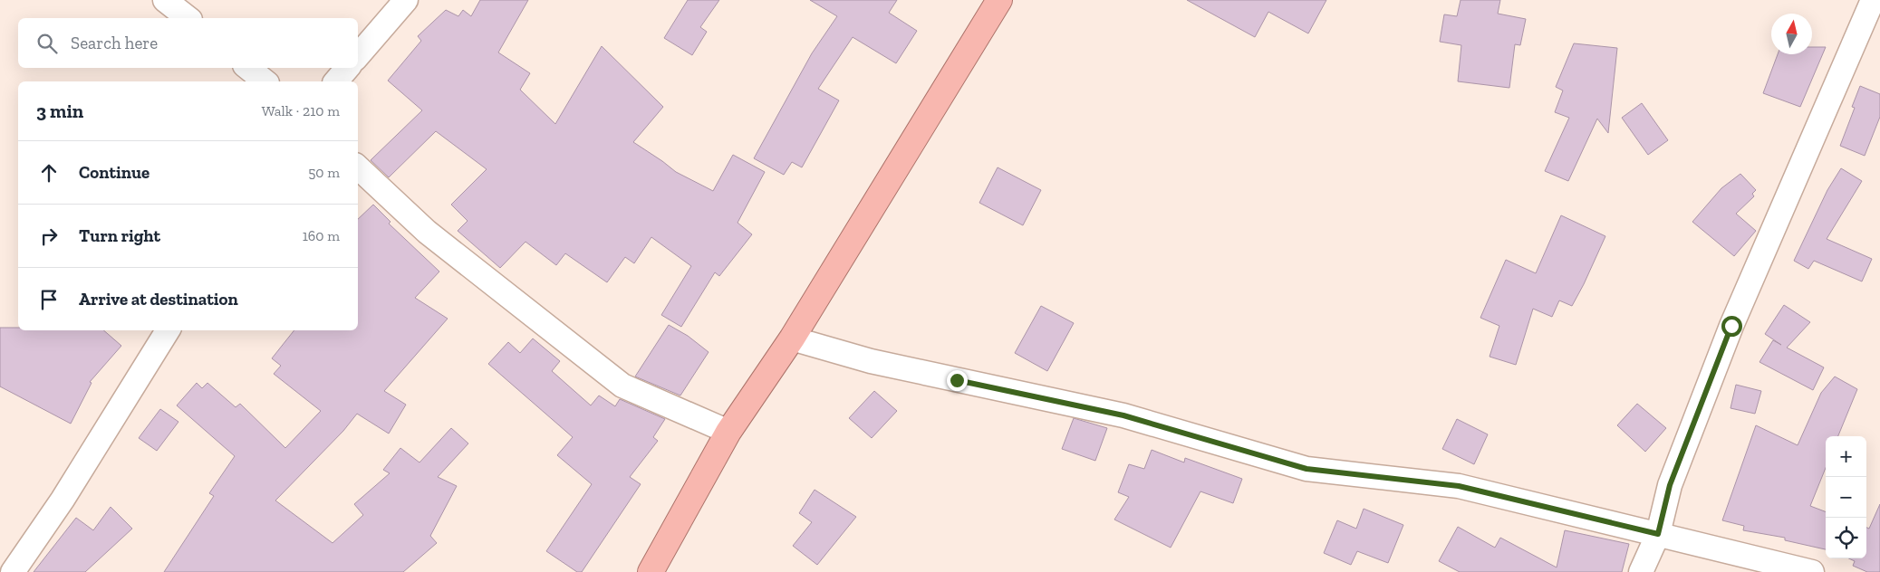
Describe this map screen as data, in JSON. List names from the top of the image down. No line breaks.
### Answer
{"north":"top","page":{"search":"Search here","heading":["3 min","Walk · 210 m"],"list":[["Continue","50 m"],["Turn right","160 m"],"Arrive at destination"],"map_buttons":["+","−"]}}
